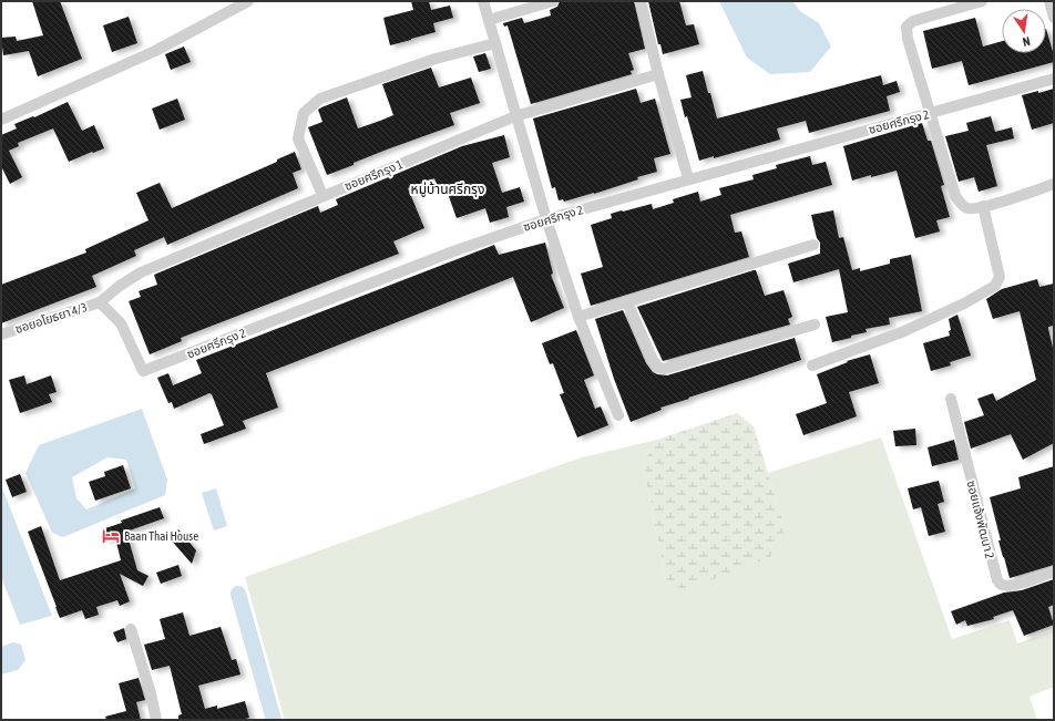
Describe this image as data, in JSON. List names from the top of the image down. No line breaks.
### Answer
{"streets":{"street":["ซอยศรีกรุง 2","ซอยศรีกรุง 1","ซอยอโยธยา 4/3","ซอยแจ้งพัฒนา 2"]},"crossings":[["ซอยศรีกรุง 2","ซอยศรีกรุง 1"],["ซอยศรีกรุง 2","ซอยอโยธยา 4/3"],["ซอยศรีกรุง 1","ซอยอโยธยา 4/3"]],"districts":["หมู่บ้านศรีกรุง"],"places":{"hotel":["Baan Thai House"]},"north":"bottom"}
